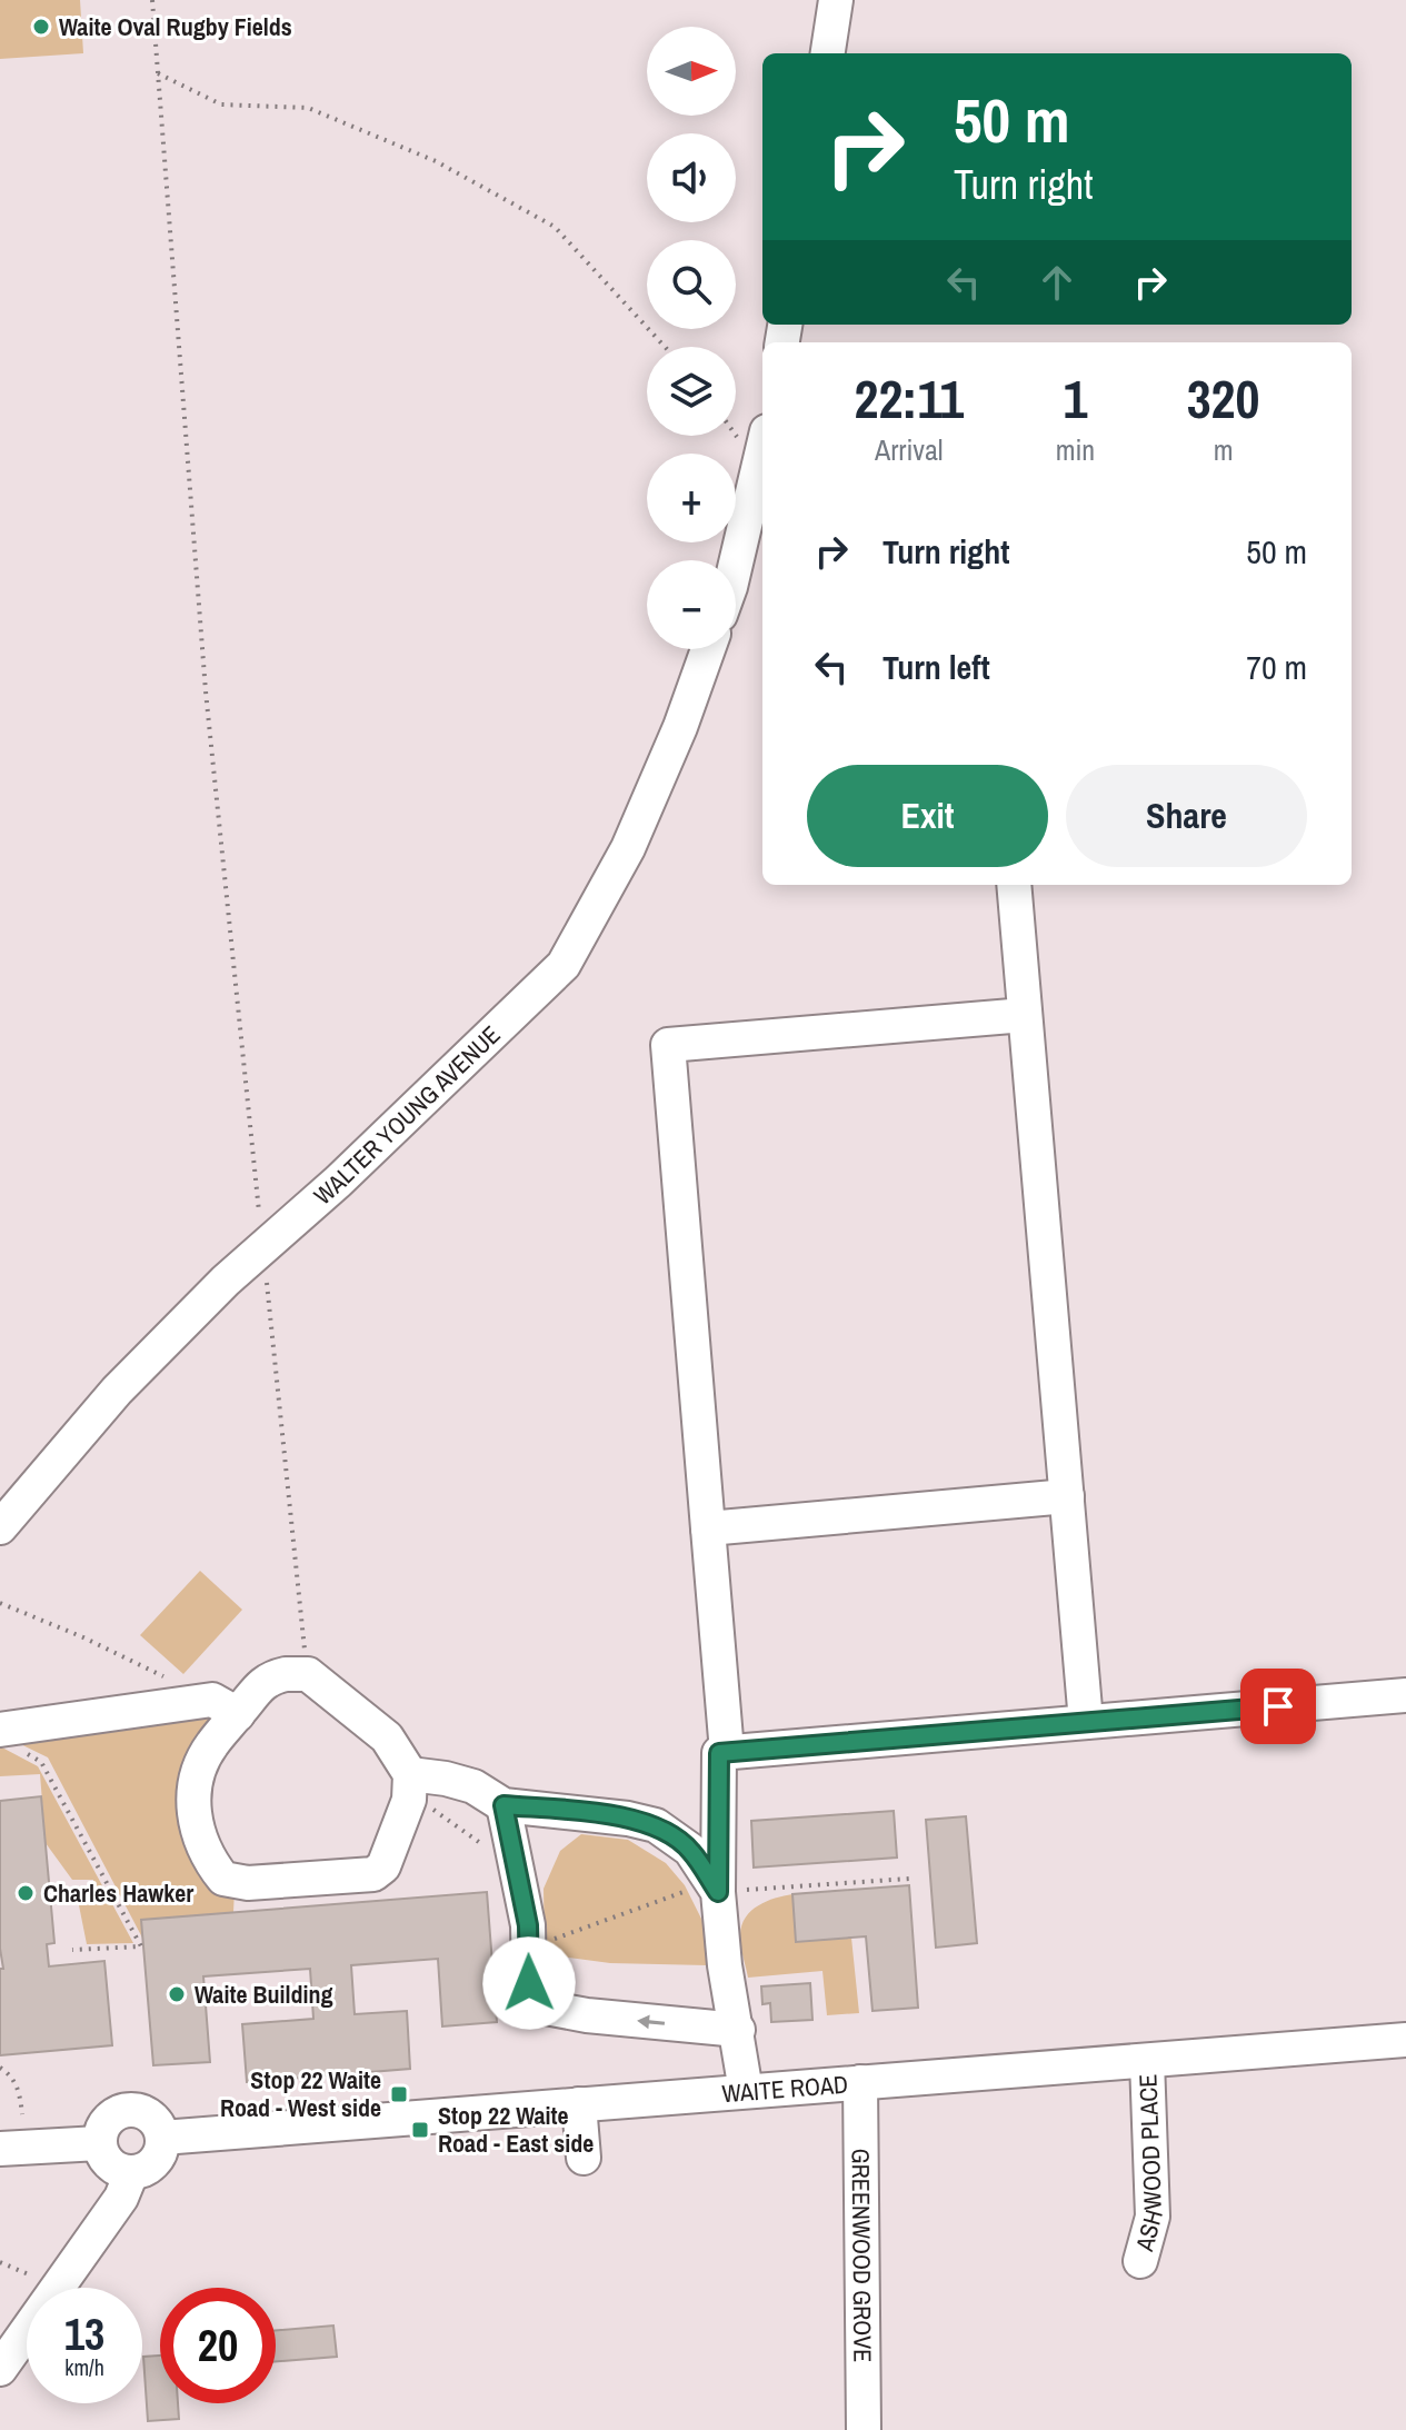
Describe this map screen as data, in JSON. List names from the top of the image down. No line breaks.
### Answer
{"streets":{"street":["WALTER YOUNG AVENUE","WAITE ROAD","ASHWOOD PLACE","GREENWOOD GROVE"]},"crossings":[["WAITE ROAD","ASHWOOD PLACE"],["WAITE ROAD","GREENWOOD GROVE"]],"places":{"other":["Waite Oval Rugby Fields","Charles Hawker","Waite Building"],"transit":["Stop 22 Waite Road - West side","Stop 22 Waite Road - East side"]},"north":"right","page":{"map_buttons":["+","−"],"turn":["50 m","Turn right"],"eta":["22:11","Arrival","1","min","320","m"],"list":[{"name":"Turn right","value":"50 m"},{"name":"Turn left","value":"70 m"}],"buttons":["Exit","Share"],"speed":"13 km/h","limit":"20"}}
